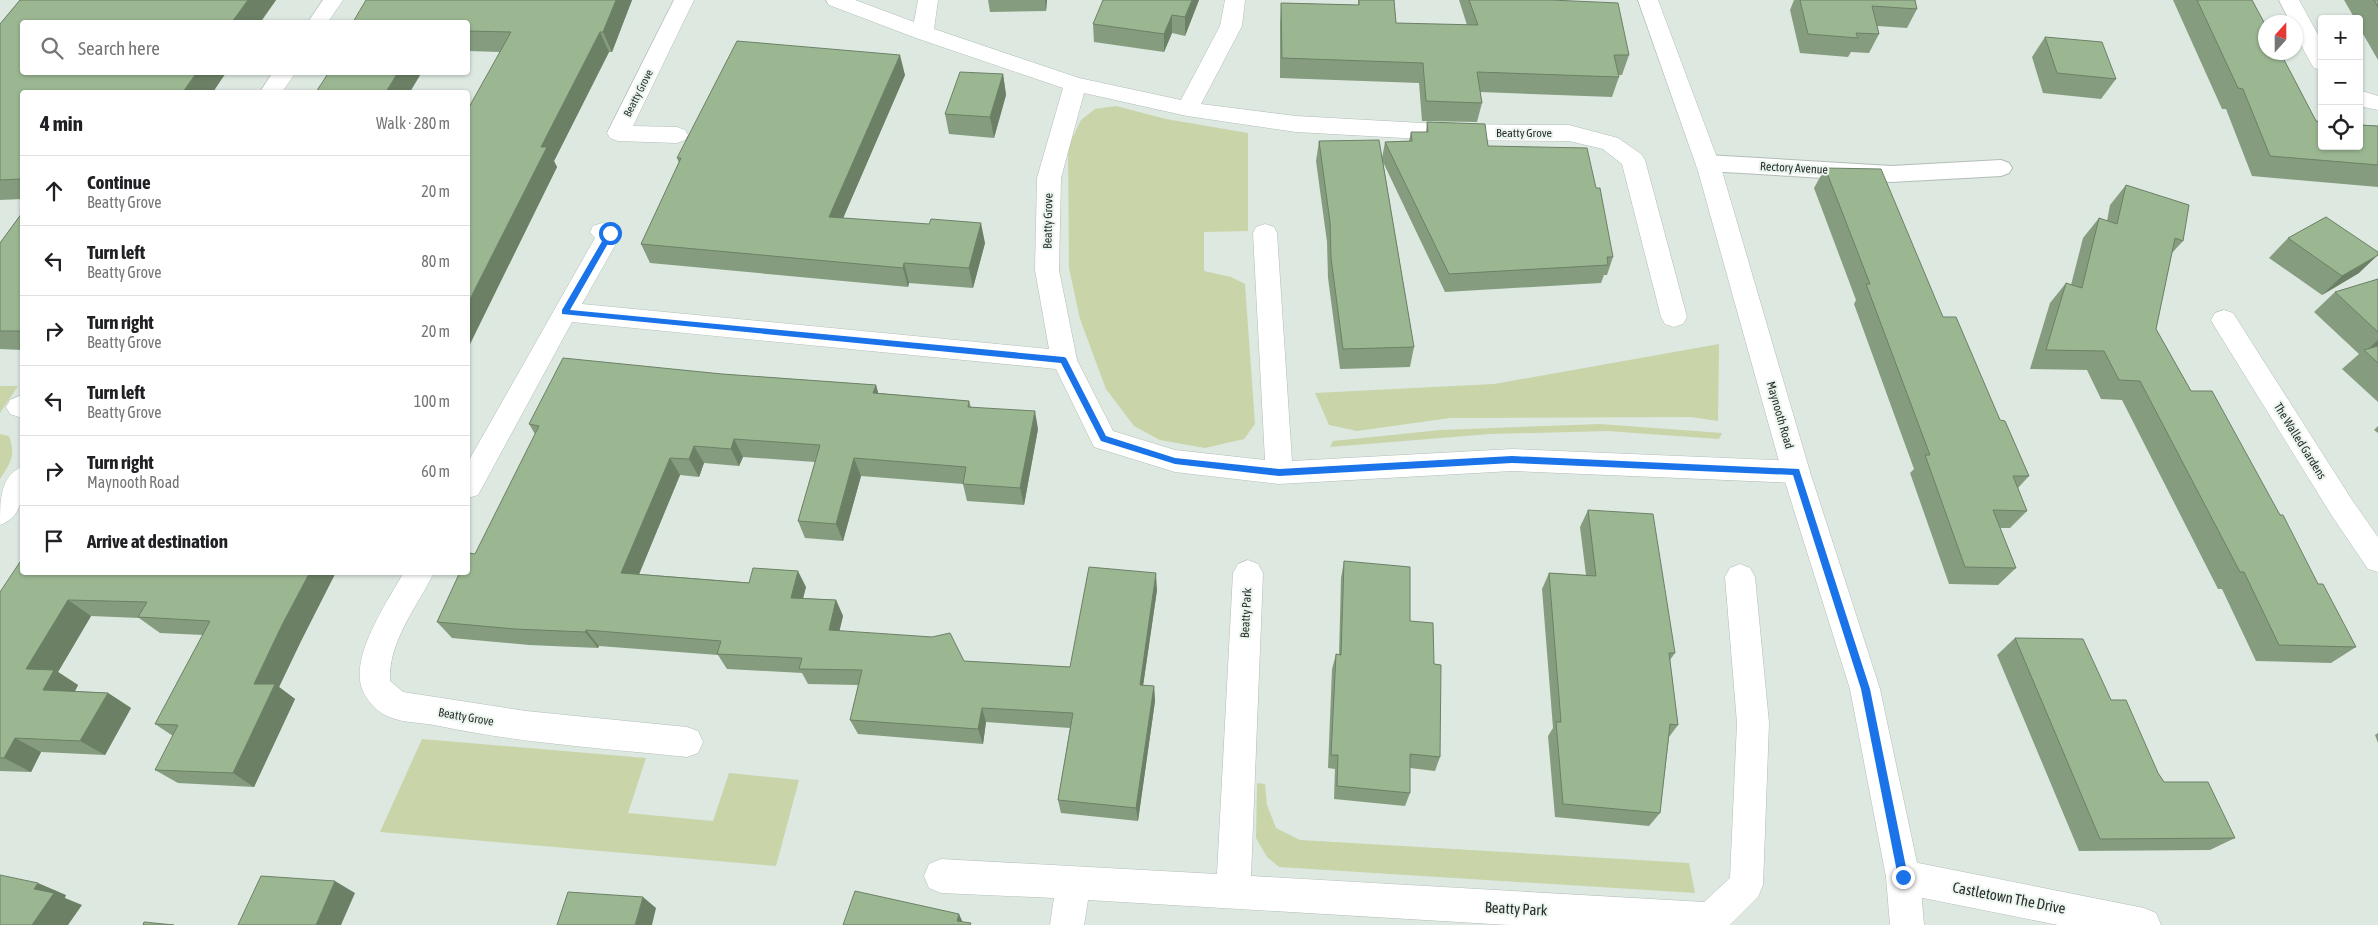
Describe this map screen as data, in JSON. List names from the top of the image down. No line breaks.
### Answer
{"streets":{"street":["Beatty Grove","Maynooth Road","The Walled Gardens","Beatty Park","Castletown The Drive"],"lane":["Rectory Avenue"]},"crossings":[["Beatty Grove","Maynooth Road"],["Rectory Avenue","Maynooth Road"],["Maynooth Road","Castletown The Drive"]],"north":"top","page":{"map_buttons":["+","−"],"search":"Search here","heading":["4 min","Walk · 280 m"],"list":[["Continue","Beatty Grove","20 m"],["Turn left","Beatty Grove","80 m"],["Turn right","Beatty Grove","20 m"],["Turn left","Beatty Grove","100 m"],["Turn right","Maynooth Road","60 m"],"Arrive at destination"]}}
